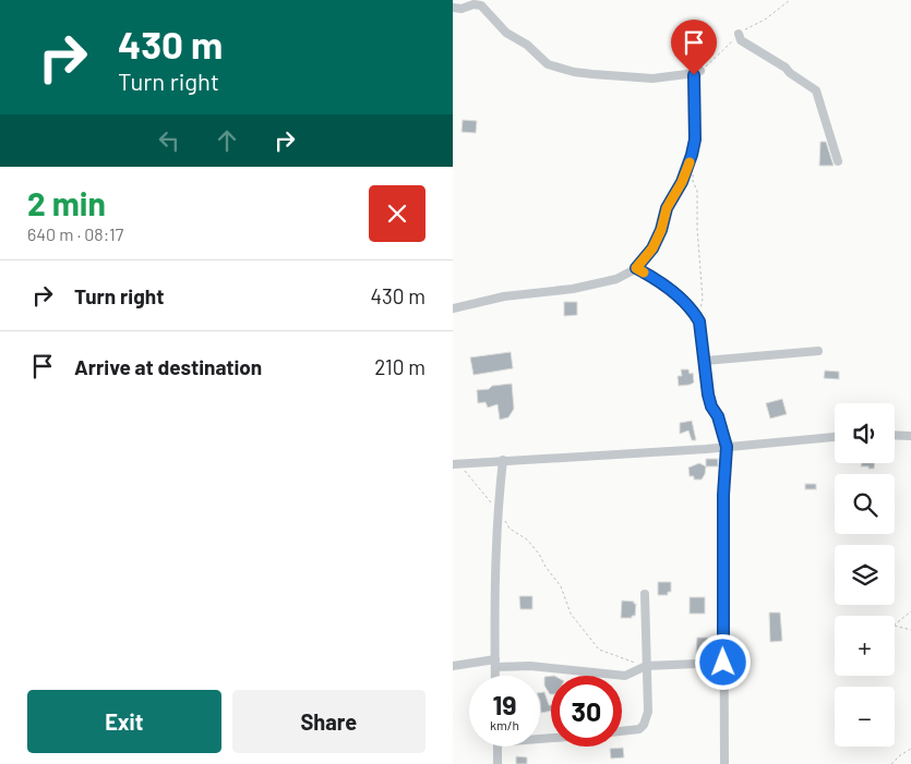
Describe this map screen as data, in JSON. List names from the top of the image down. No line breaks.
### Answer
{"page":{"turn":["430 m","Turn right"],"heading":["2 min","640 m · 08:17"],"list":[{"name":"Turn right","value":"430 m"},{"name":"Arrive at destination","value":"210 m"}],"map_buttons":["+","−"],"speed":"19 km/h","limit":"30","buttons":["Exit","Share"]}}
